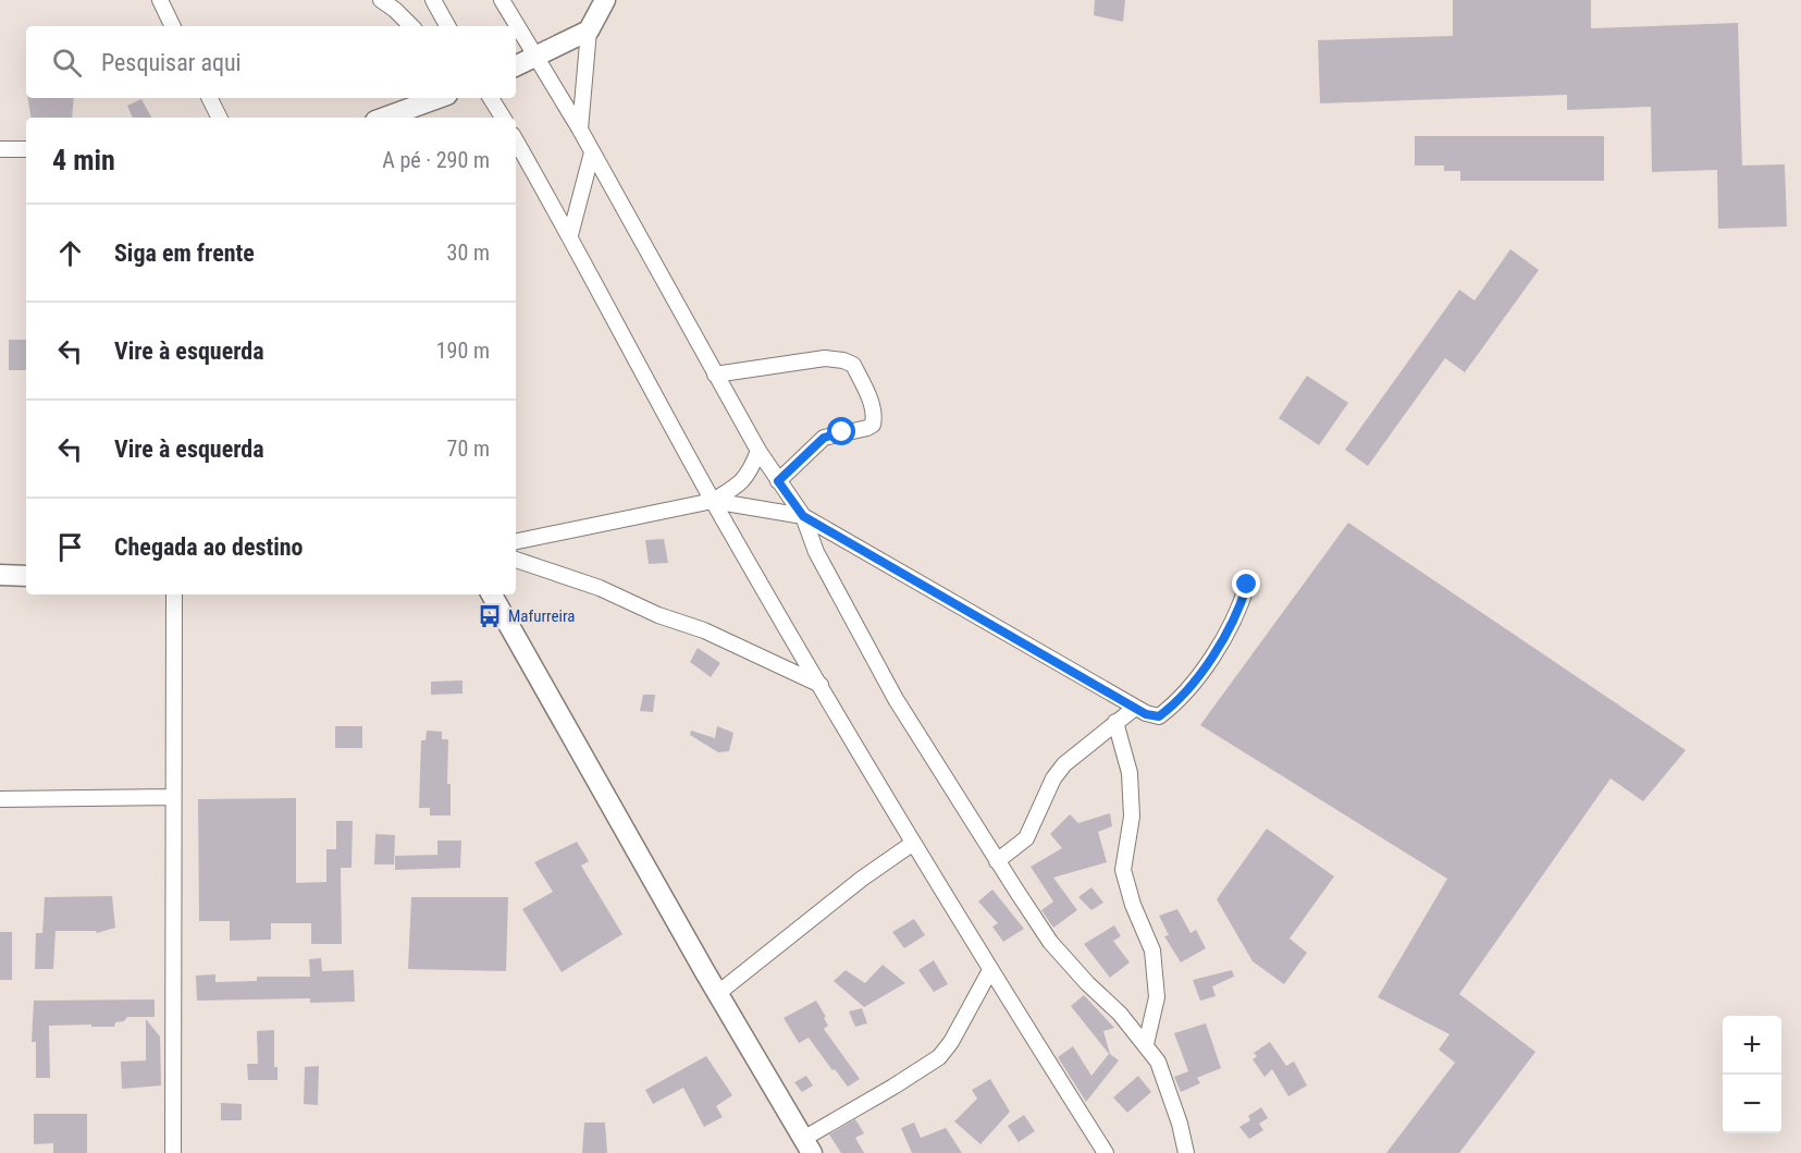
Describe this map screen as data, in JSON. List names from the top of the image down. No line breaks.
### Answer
{"places":{"bus stop":["Mafurreira"]},"page":{"search":"Pesquisar aqui","heading":["4 min","A pé · 290 m"],"list":[["Siga em frente","30 m"],["Vire à esquerda","190 m"],["Vire à esquerda","70 m"],"Chegada ao destino"],"map_buttons":["+","−"]}}
